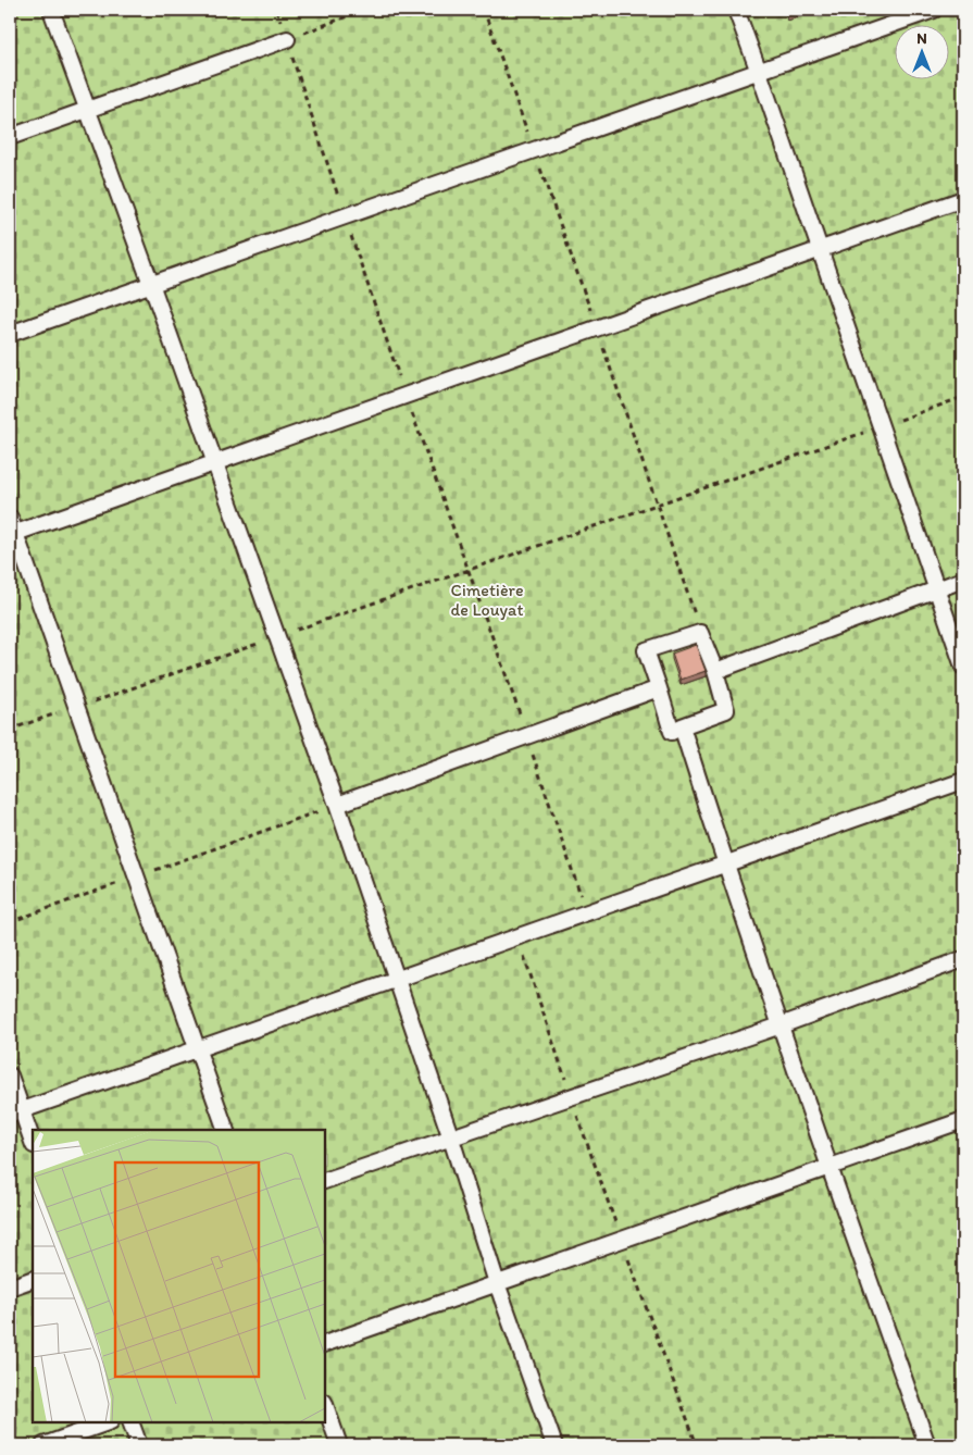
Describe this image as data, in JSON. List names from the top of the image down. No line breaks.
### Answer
{"parks":["Cimetière de Louyat"],"north":"top"}
